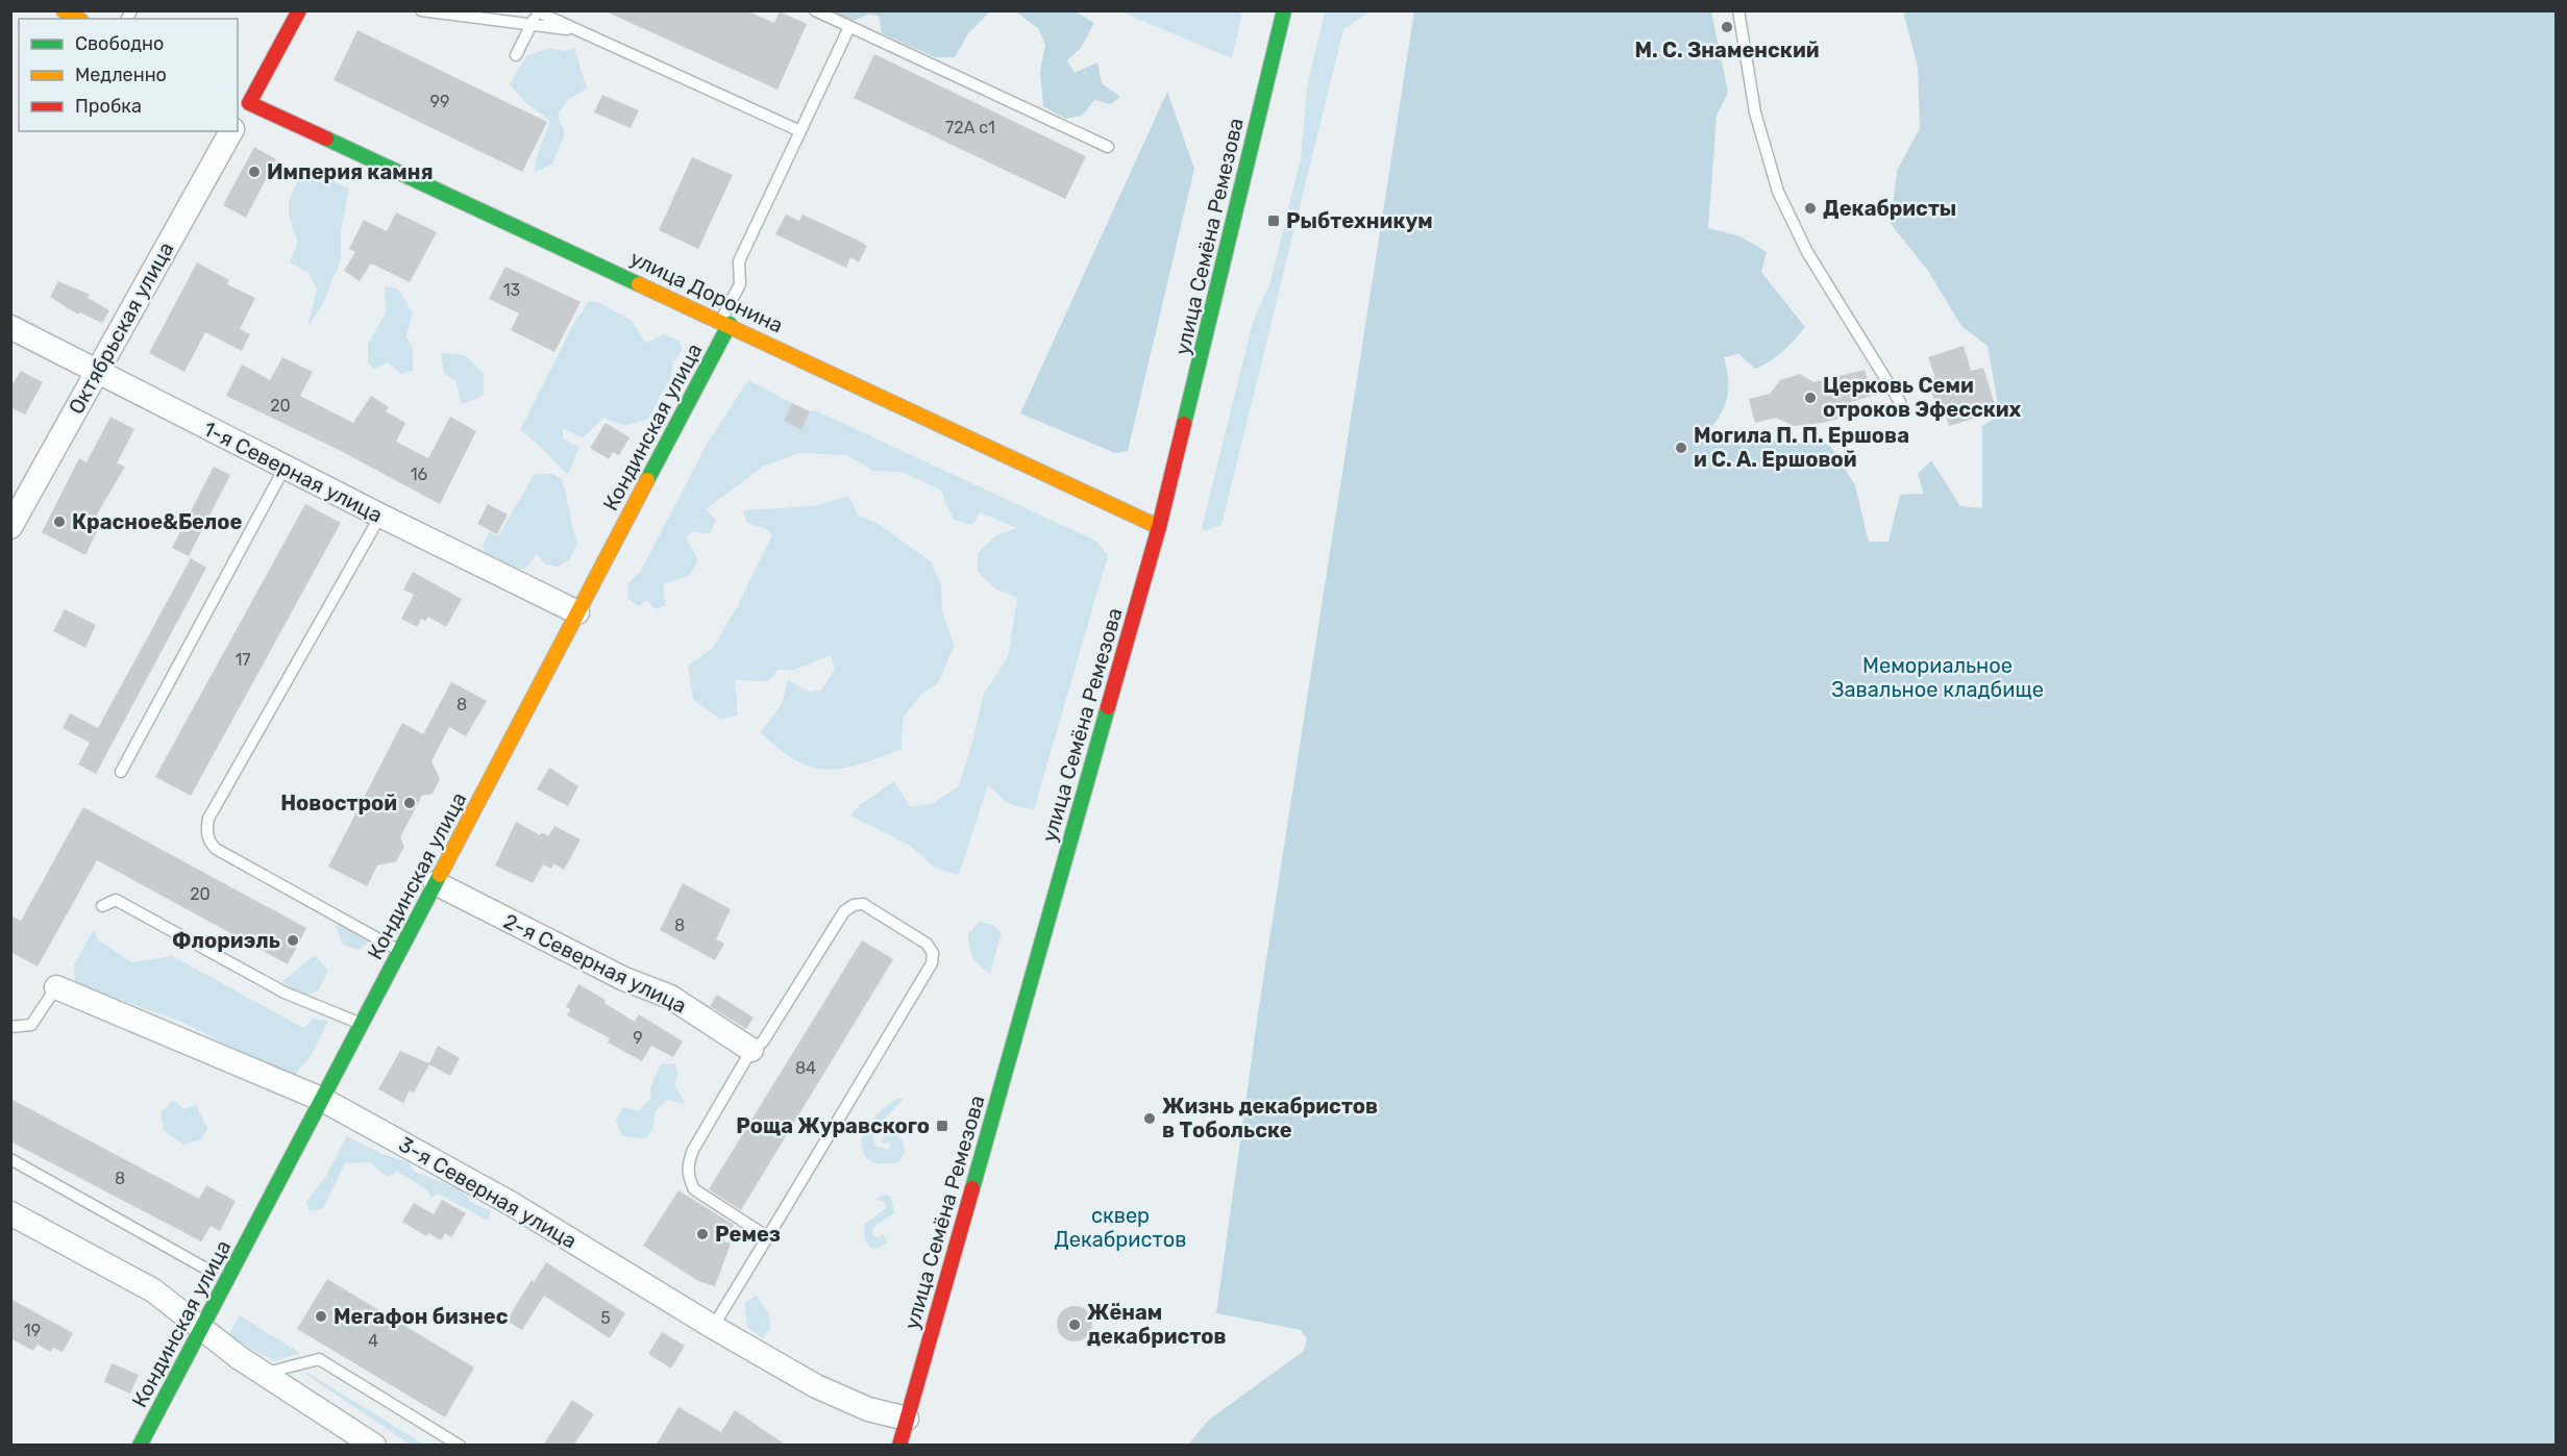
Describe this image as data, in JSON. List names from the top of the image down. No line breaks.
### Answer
{"streets":{"main road":["улица Семёна Ремезова","улица Доронина","Кондинская улица"],"street":["Октябрьская улица","1-я Северная улица","2-я Северная улица","3-я Северная улица"]},"crossings":[["улица Семёна Ремезова","улица Доронина"],["улица Семёна Ремезова","3-я Северная улица"],["улица Доронина","Кондинская улица"],["Октябрьская улица","1-я Северная улица"],["Кондинская улица","1-я Северная улица"],["Кондинская улица","2-я Северная улица"],["Кондинская улица","3-я Северная улица"]],"parks":["Мемориальное Завальное кладбище","сквер Декабристов"],"places":{"other":["М. С. Знаменский","Империя камня","Декабристы","Церковь Семи отроков Эфесских","Могила П. П. Ершова и С. А. Ершовой","Красное&Белое","Новострой","Флориэль","Жизнь декабристов в Тобольске","Ремез","Мегафон бизнес","Жёнам декабристов"],"transit":["Рыбтехникум","Роща Журавского"]},"house_numbers":["99","72А с1","13","20","16","17","8","20","8","9","84","8","5","19","4"],"legend":["Свободно","Медленно","Пробка"]}
